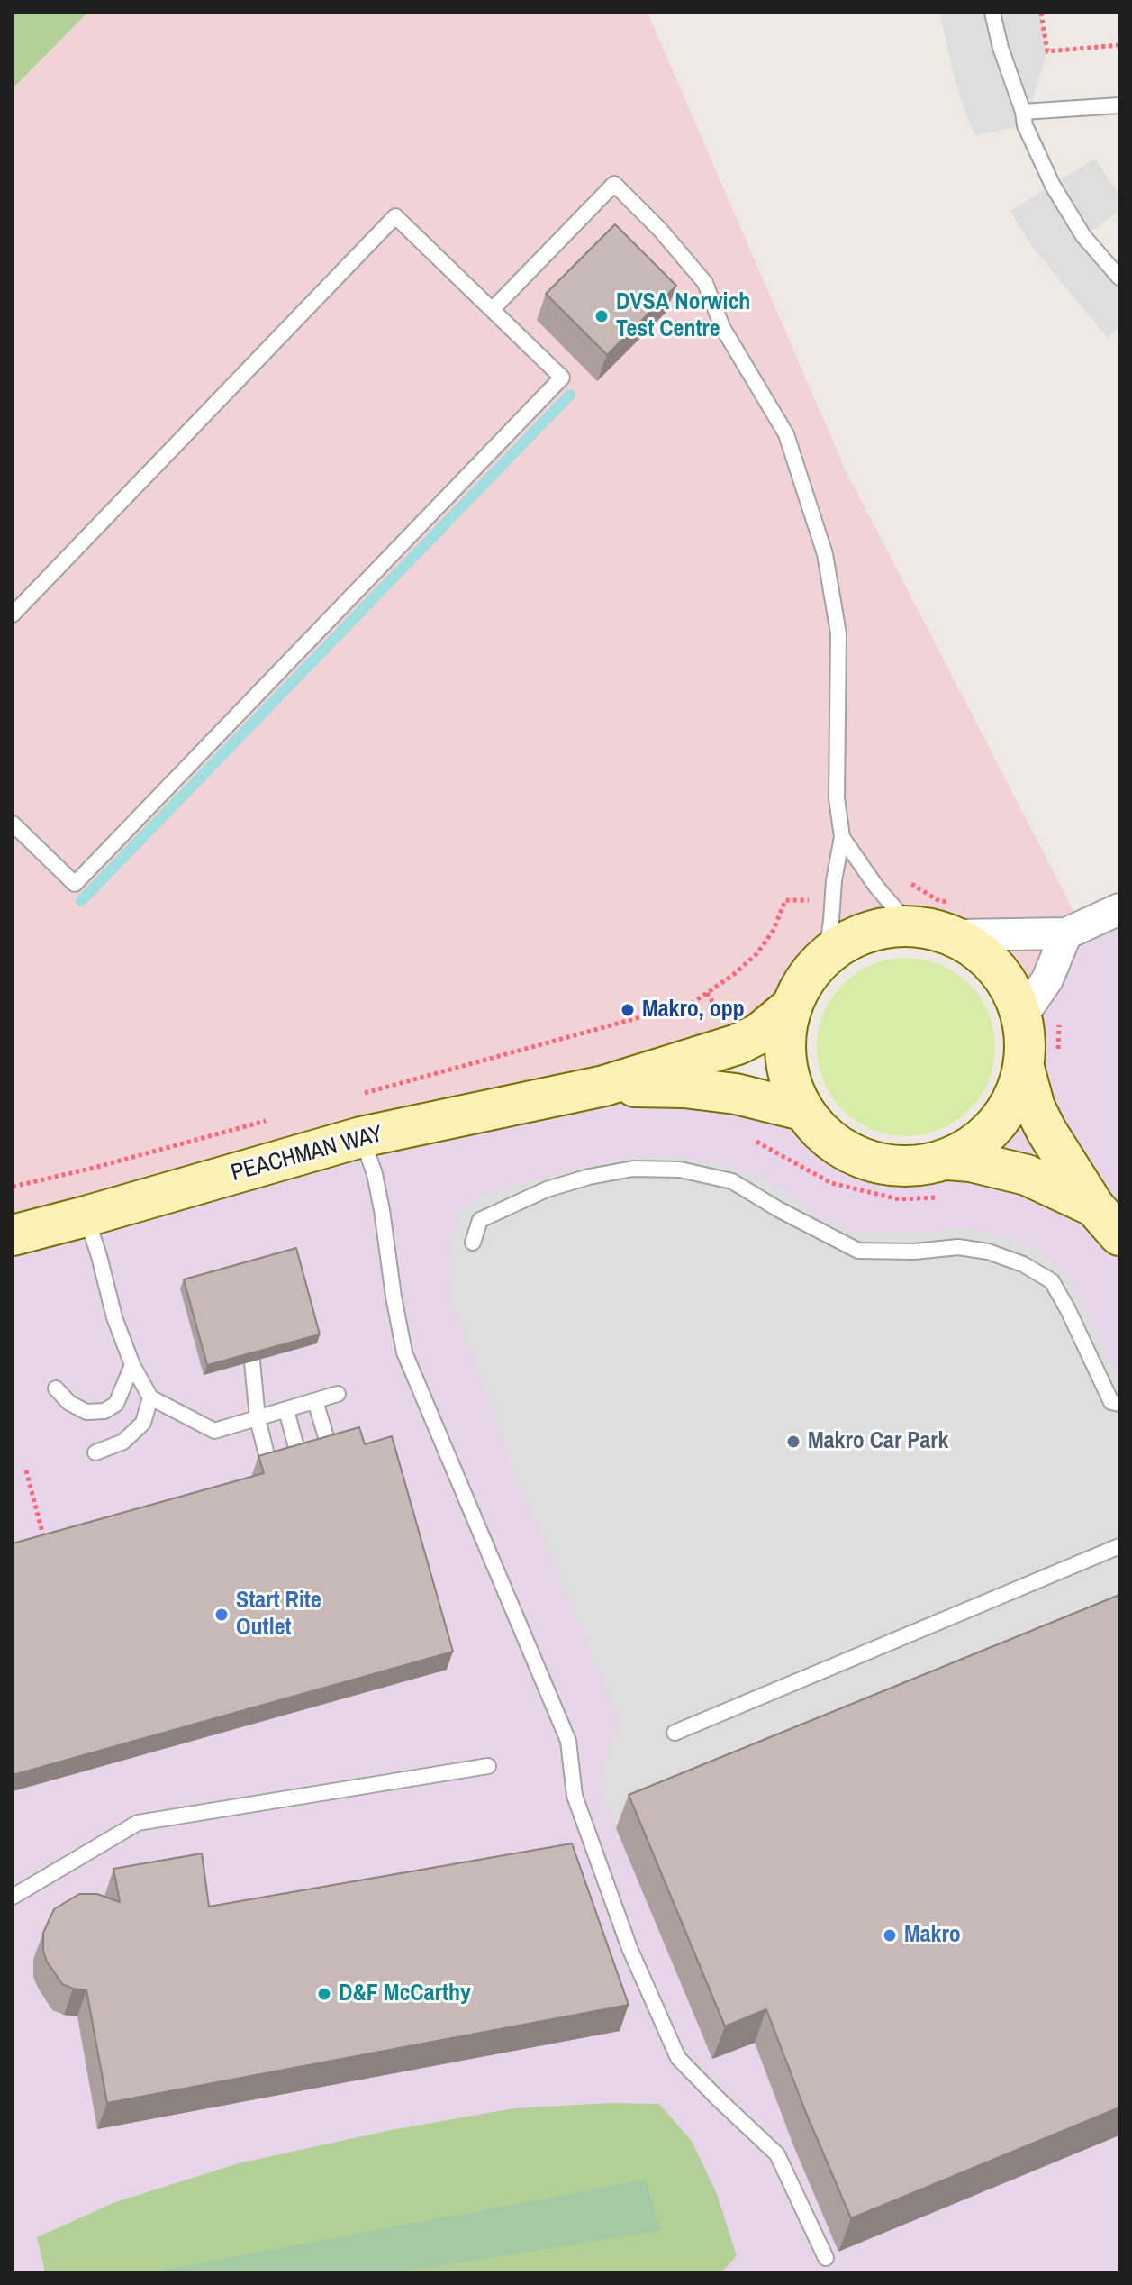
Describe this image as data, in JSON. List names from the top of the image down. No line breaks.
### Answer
{"streets":{"street":["PEACHMAN WAY"]},"places":["DVSA Norwich Test Centre","Makro, opp","Makro Car Park","Start Rite Outlet","Makro","D&F McCarthy"]}
